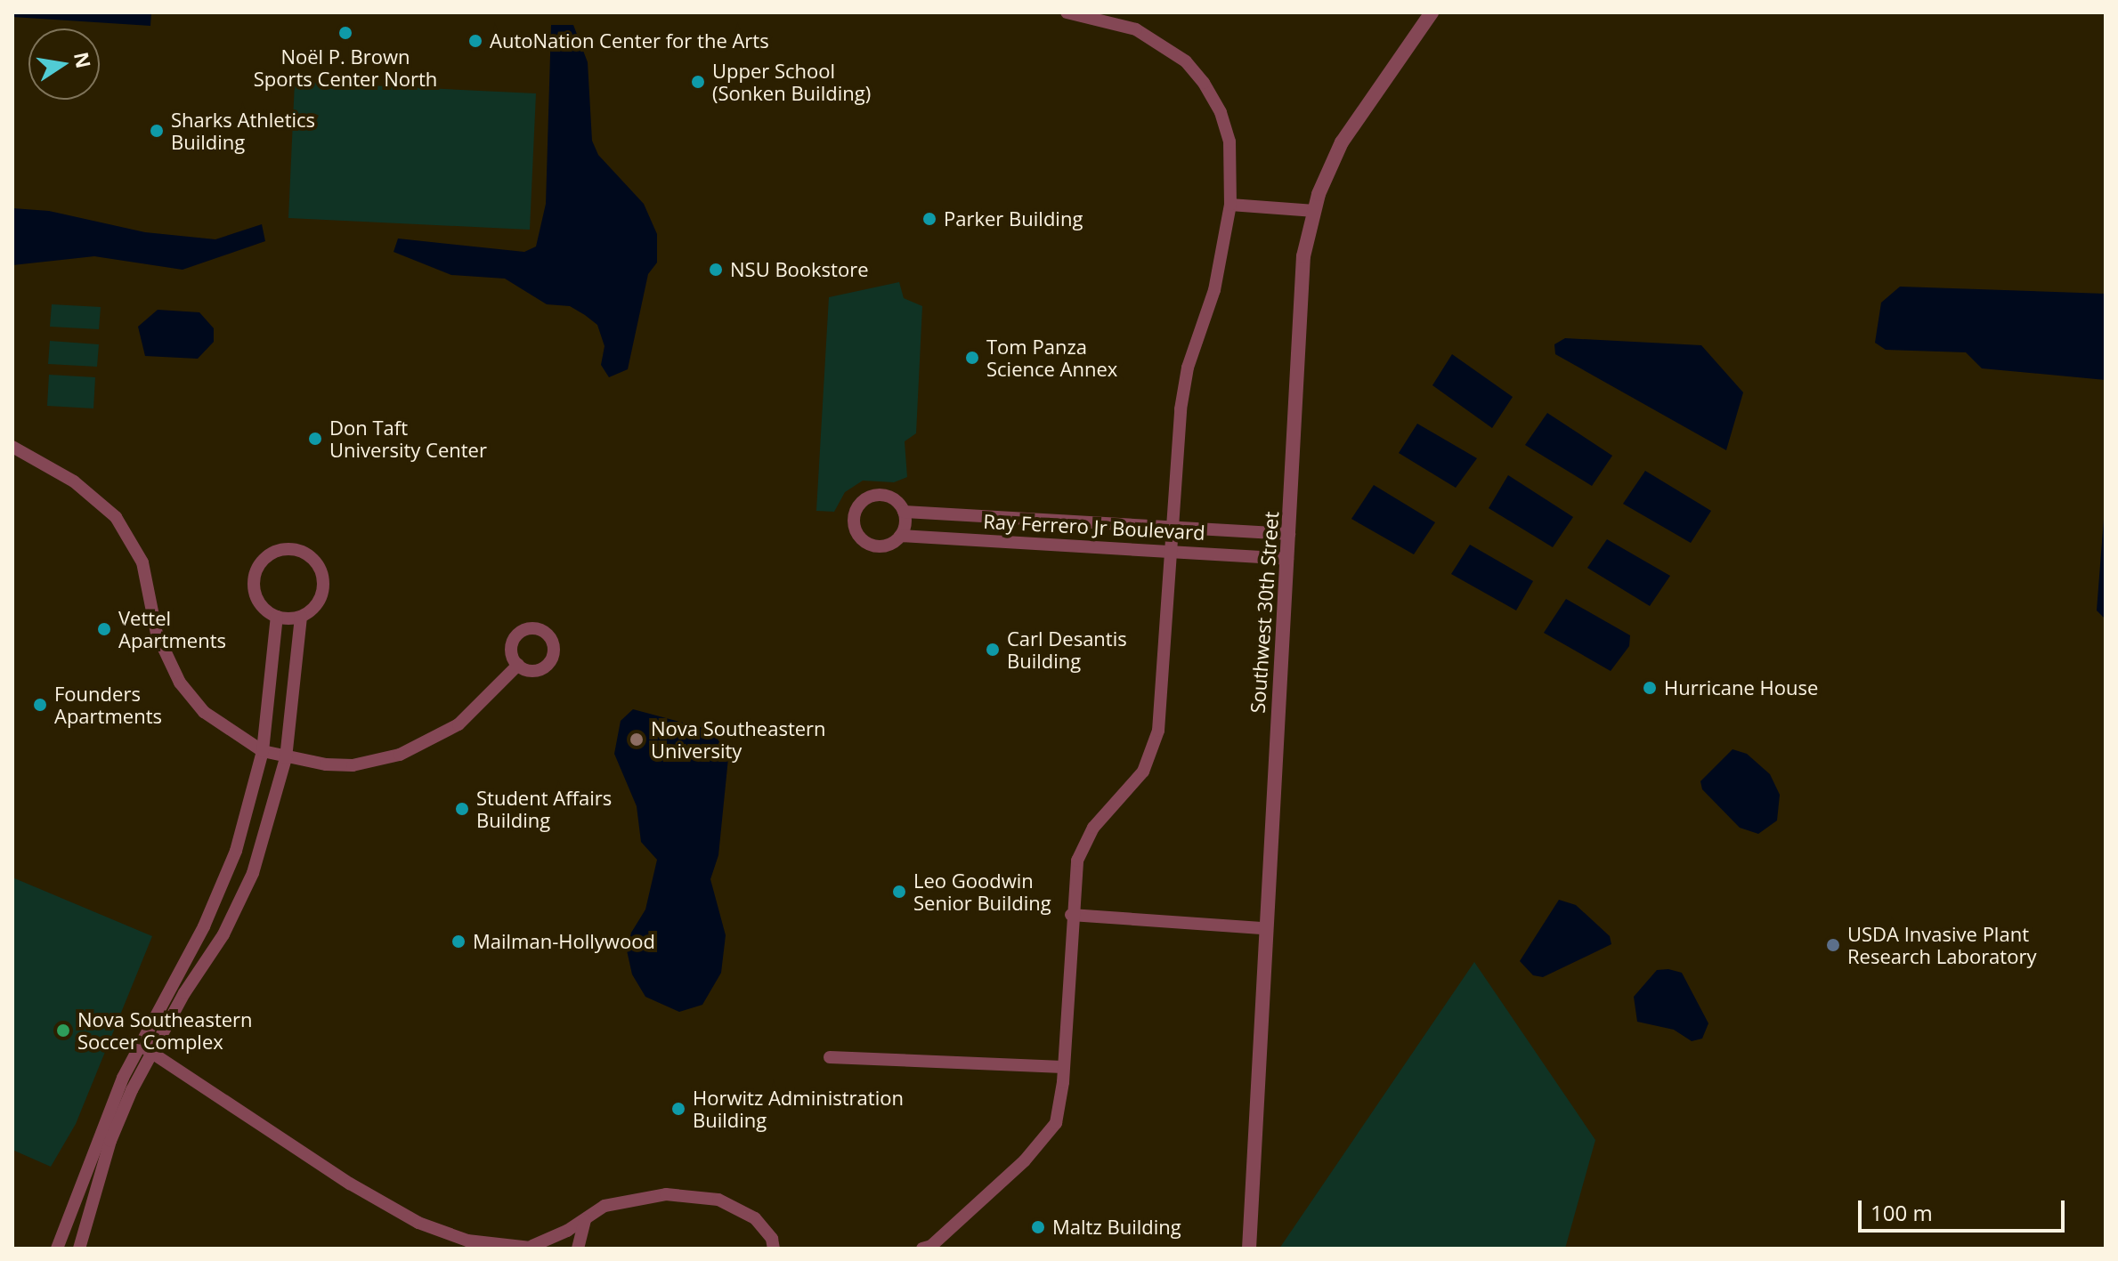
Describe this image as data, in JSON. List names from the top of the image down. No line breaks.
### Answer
{"streets":{"street":["Ray Ferrero Jr Boulevard","Southwest 30th Street"]},"crossings":[["Ray Ferrero Jr Boulevard","Southwest 30th Street"]],"places":["Noël P. Brown Sports Center North","AutoNation Center for the Arts","Upper School (Sonken Building)","Sharks Athletics Building","Parker Building","NSU Bookstore","Tom Panza Science Annex","Don Taft University Center","Vettel Apartments","Carl Desantis Building","Hurricane House","Founders Apartments","Nova Southeastern University","Student Affairs Building","Leo Goodwin Senior Building","Mailman-Hollywood","USDA Invasive Plant Research Laboratory","Nova Southeastern Soccer Complex","Horwitz Administration Building","Maltz Building"],"scale_bar":"100 m","north":"right"}
